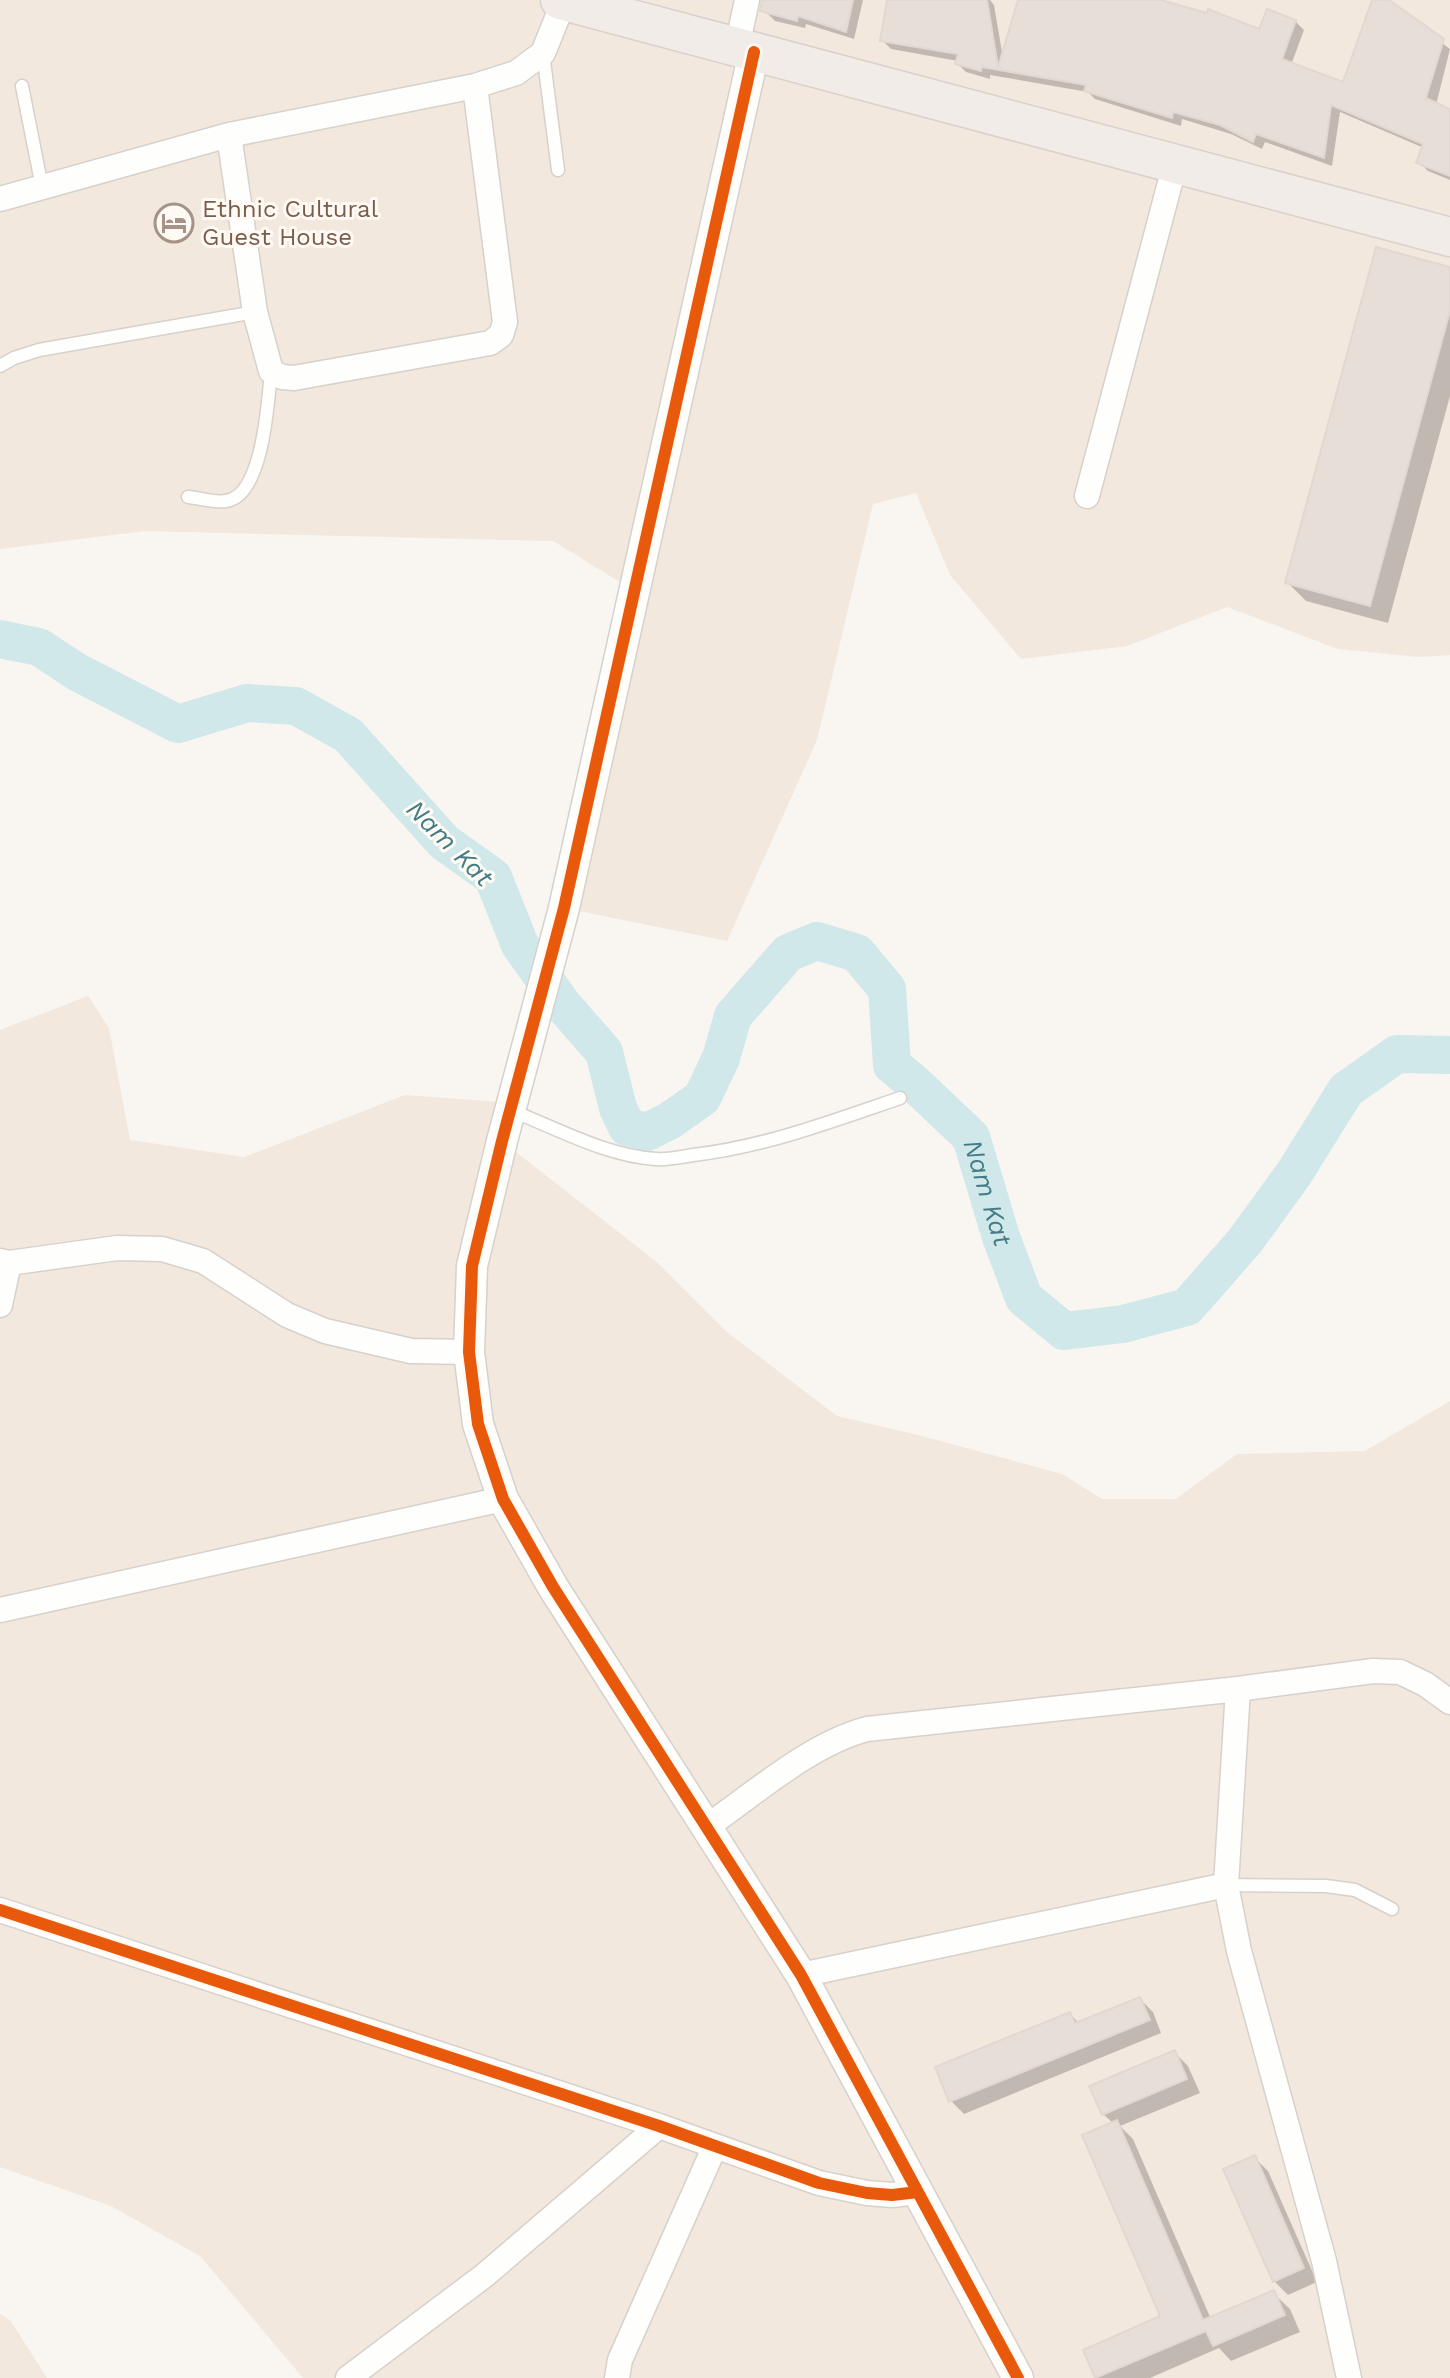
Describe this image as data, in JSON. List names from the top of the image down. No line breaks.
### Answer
{"water":["Nam Kat"],"places":{"hotel":["Ethnic Cultural Guest House"]}}
